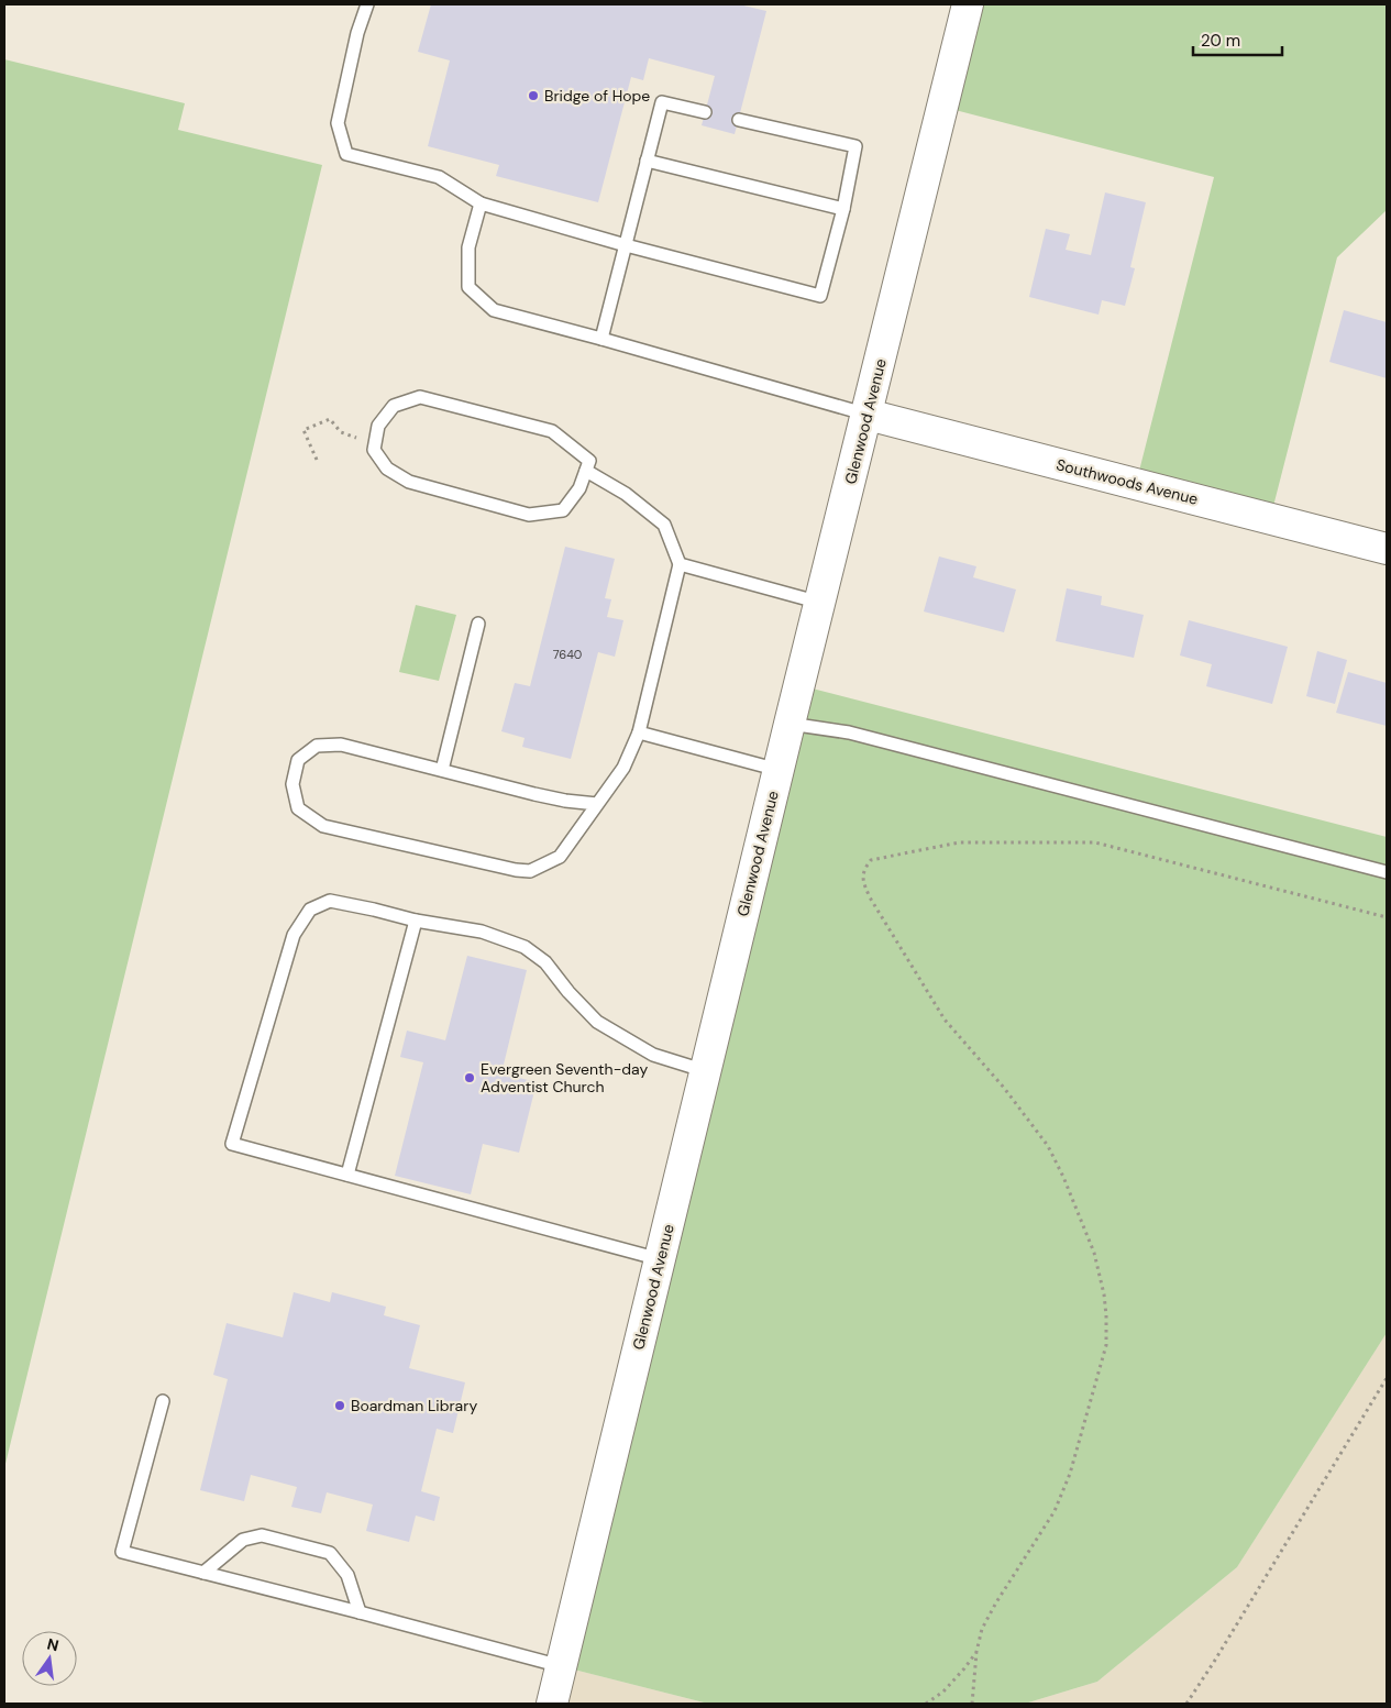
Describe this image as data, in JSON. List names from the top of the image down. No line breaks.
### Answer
{"streets":{"street":["Glenwood Avenue","Southwoods Avenue"]},"crossings":[["Glenwood Avenue","Southwoods Avenue"]],"places":["Bridge of Hope","Evergreen Seventh-day Adventist Church","Boardman Library"],"house_numbers":["7640"],"scale_bar":"20 m","north":"top"}
